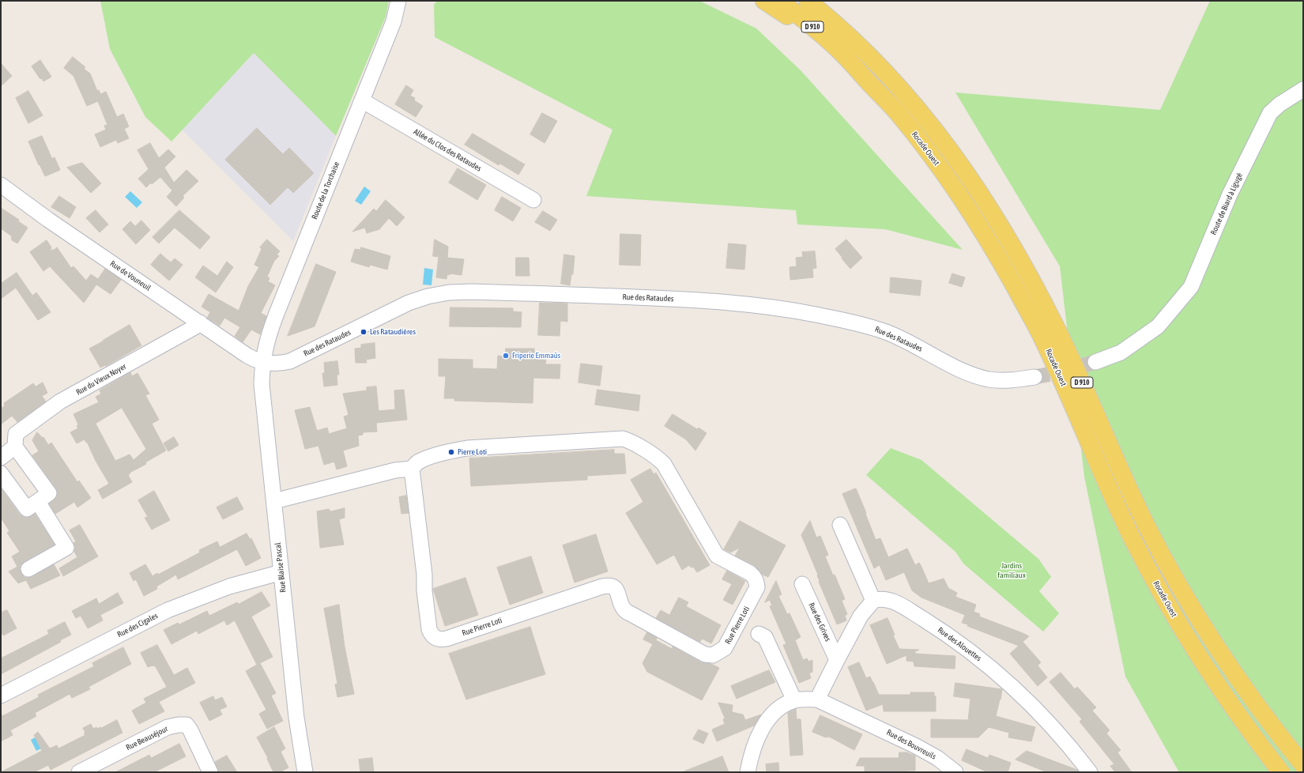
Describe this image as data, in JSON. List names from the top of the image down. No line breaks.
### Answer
{"streets":{"main road":["D 910","Rocade Ouest"],"street":["Allée du Clos des Rataudes","Route de la Torchaise","Route de Biard à Ligugé","Rue de Vouneuil","Rue des Rataudes","Rue du Vieux Noyer","Rue Blaise Pascal","Rue des Grives","Rue des Cigales","Rue Pierre Loti","Rue des Alouettes","Rue Beauséjour","Rue des Bouvreuils"]},"crossings":[["Allée du Clos des Rataudes","Route de la Torchaise"],["Route de la Torchaise","Rue de Vouneuil"],["Route de la Torchaise","Rue des Rataudes"],["Route de la Torchaise","Rue Blaise Pascal"],["Rue de Vouneuil","Rue des Rataudes"],["Rue de Vouneuil","Rue du Vieux Noyer"],["Rue de Vouneuil","Rue Blaise Pascal"],["Rue des Rataudes","Rue Blaise Pascal"],["Rue Blaise Pascal","Rue des Cigales"],["Rue Blaise Pascal","Rue Pierre Loti"]],"parks":["Jardins familiaux"],"places":["Les Rataudières","Friperie Emmaüs","Pierre Loti"]}
